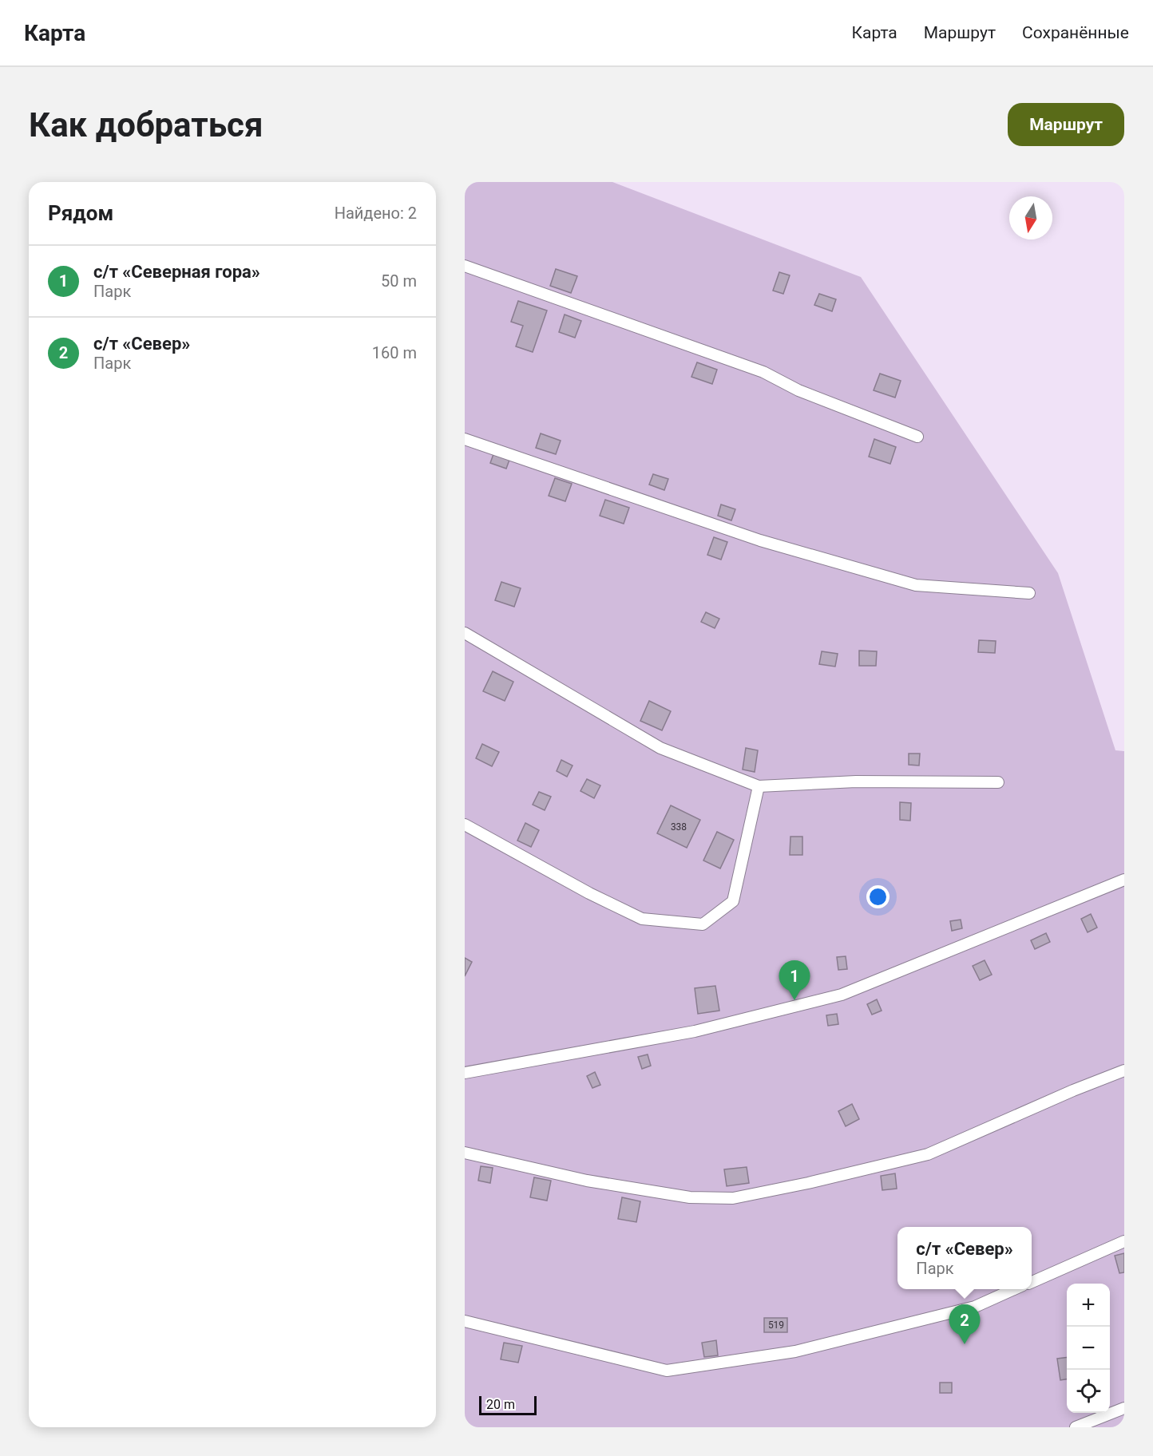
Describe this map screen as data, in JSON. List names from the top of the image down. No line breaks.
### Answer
{"house_numbers":["338","519"],"scale_bar":"20 m","north":"bottom","page":{"header":"Карта","nav":["Карта","Маршрут","Сохранённые"],"buttons":"Маршрут","title":"Как добраться","heading":["Рядом","Найдено: 2"],"list":[{"mark":"1","name":"с/т «Северная гора»","note":"Парк","value":"50 m"},{"mark":"2","name":"с/т «Север»","note":"Парк","value":"160 m"}],"pins":["1","2"],"popup":["с/т «Север»","Парк"],"map_buttons":["+","−"],"scale":"20 m"}}
